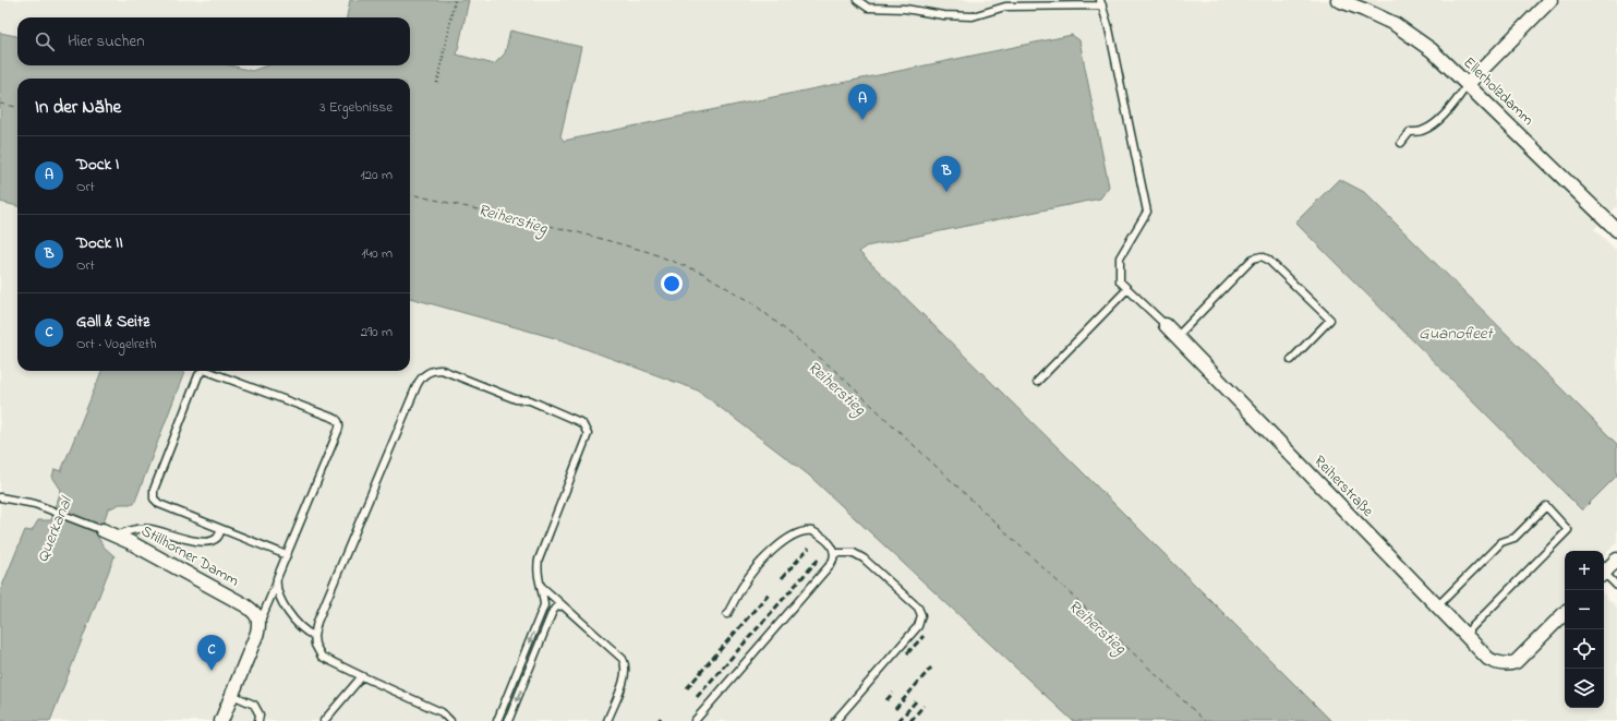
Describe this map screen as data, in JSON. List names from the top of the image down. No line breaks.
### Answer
{"streets":{"street":["Ellerholzdamm","Reiherstraße","Stillhorner Damm"]},"water":["Reiherstieg","Guanofleet","Querkanal"],"page":{"search":"Hier suchen","heading":["In der Nähe","3 Ergebnisse"],"pins":["A","B","C"],"list":[{"mark":"A","name":"Dock I","note":"Ort","value":"120 m"},{"mark":"B","name":"Dock II","note":"Ort","value":"140 m"},{"mark":"C","name":"Gall & Seitz","note":"Ort · Vogelreth","value":"290 m"}],"map_buttons":["+","−"]}}
